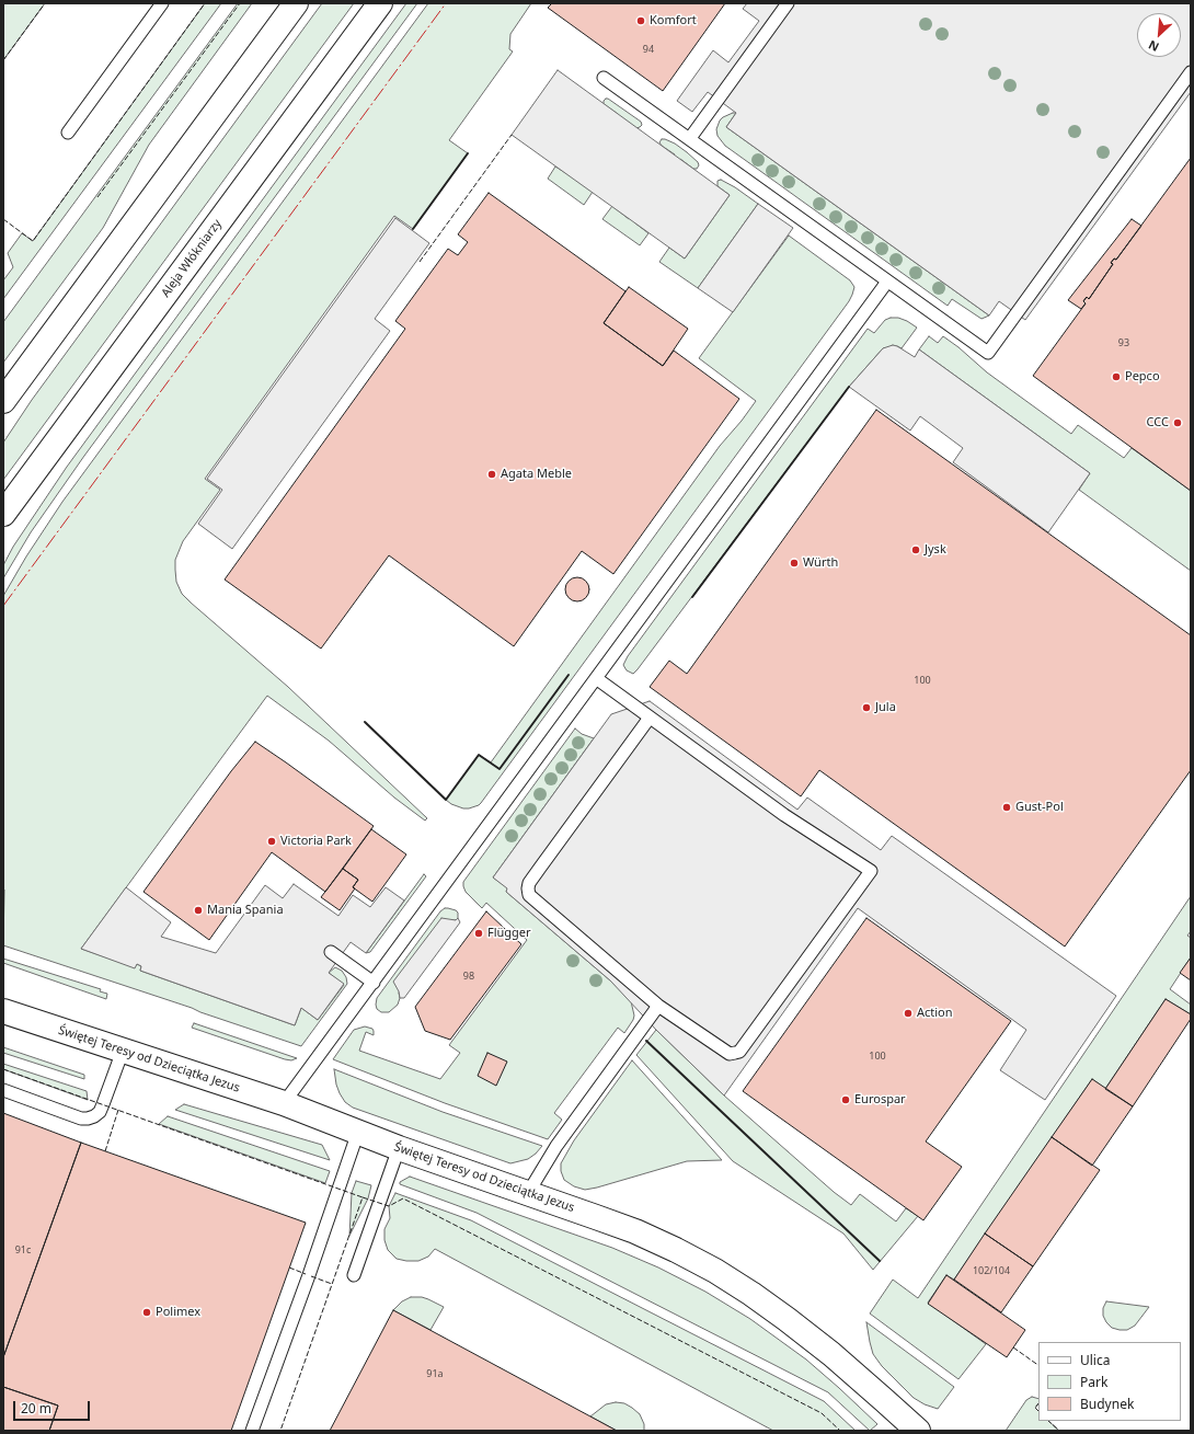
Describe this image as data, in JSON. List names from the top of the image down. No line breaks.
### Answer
{"streets":{"main road":["Aleja Włókniarzy","Świętej Teresy od Dzieciątka Jezus"]},"places":["Komfort","Pepco","CCC","Agata Meble","Jysk","Würth","Jula","Gust-Pol","Victoria Park","Mania Spania","Flügger","Action","Eurospar","Polimex"],"house_numbers":["94","93","100","98","100","91c","102/104","91a"],"legend":["Ulica","Park","Budynek"],"scale_bar":"20 m","north":"bottom left"}
